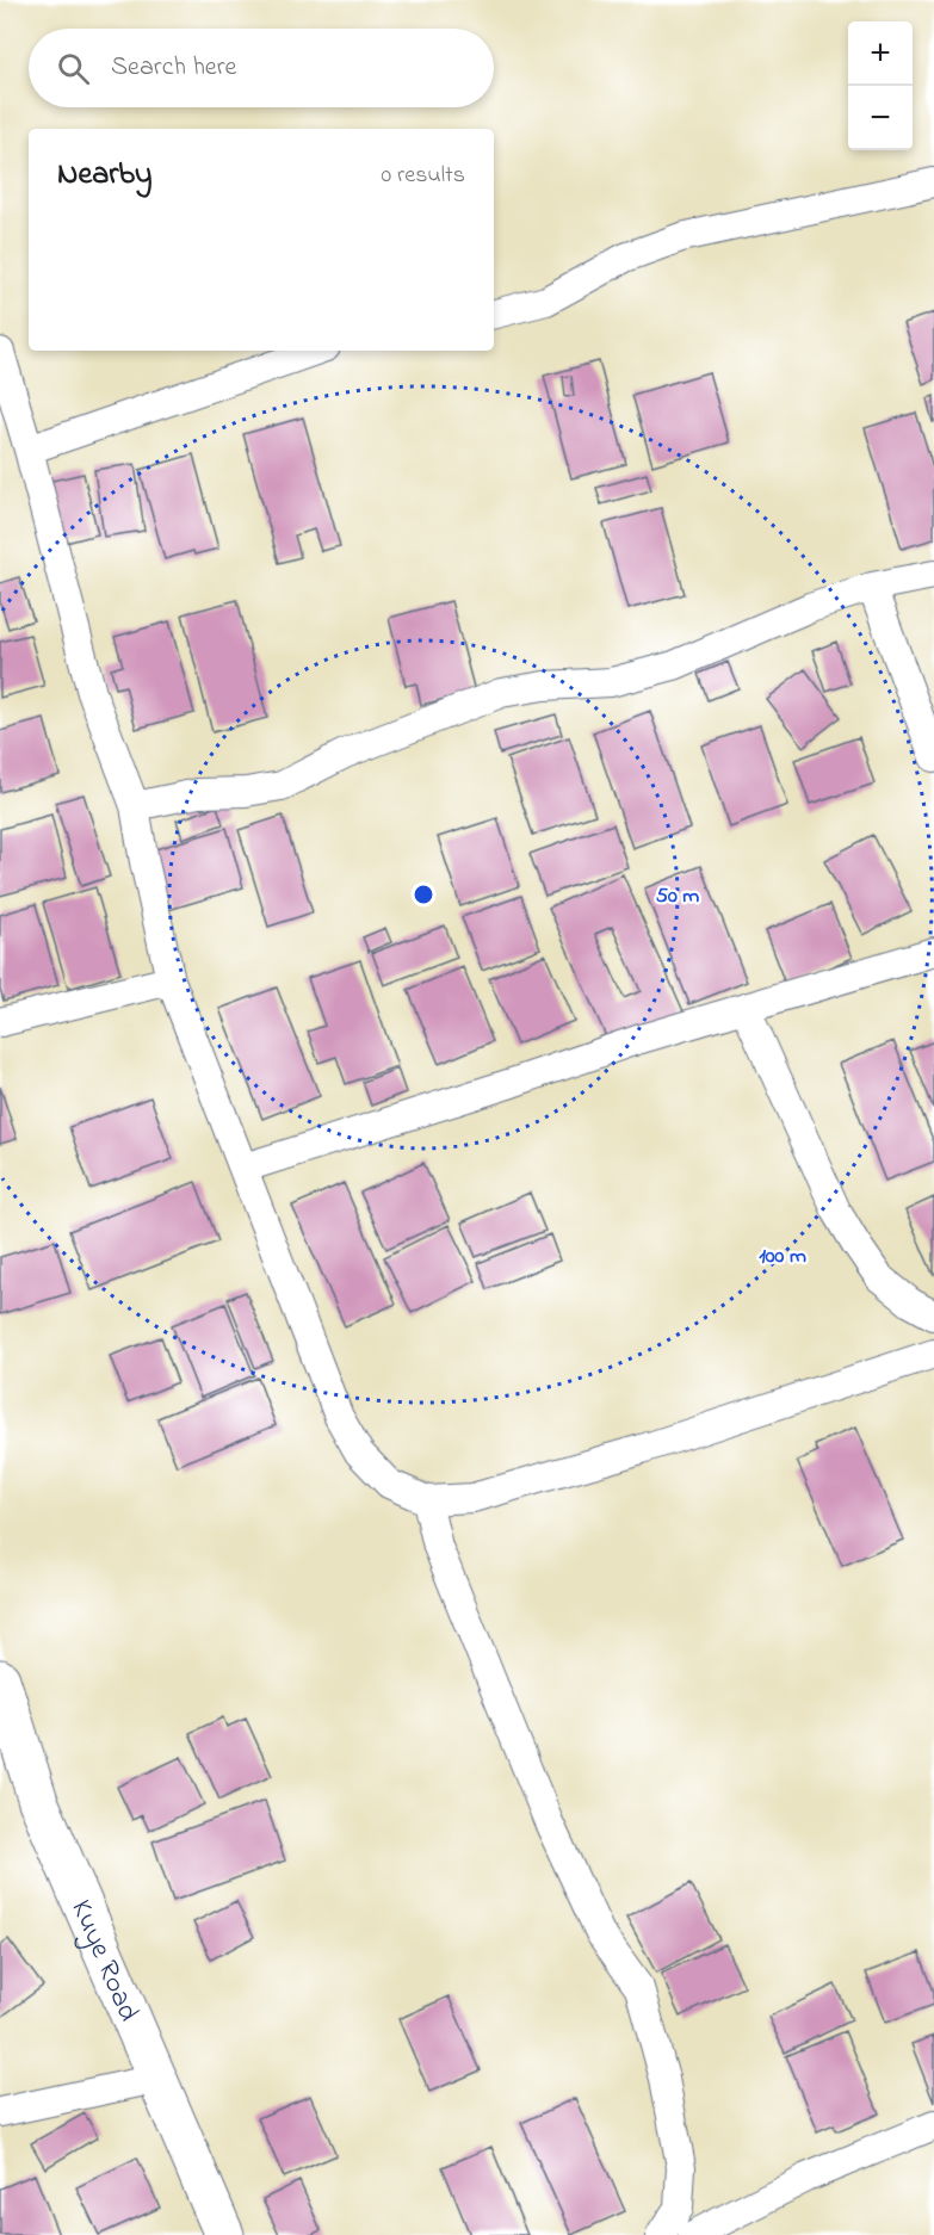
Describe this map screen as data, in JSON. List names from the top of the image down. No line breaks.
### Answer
{"streets":{"street":["Kuye Road"]},"page":{"map_buttons":["+","−"],"search":"Search here","heading":["Nearby","0 results"]},"rings":["50 m","100 m"]}
